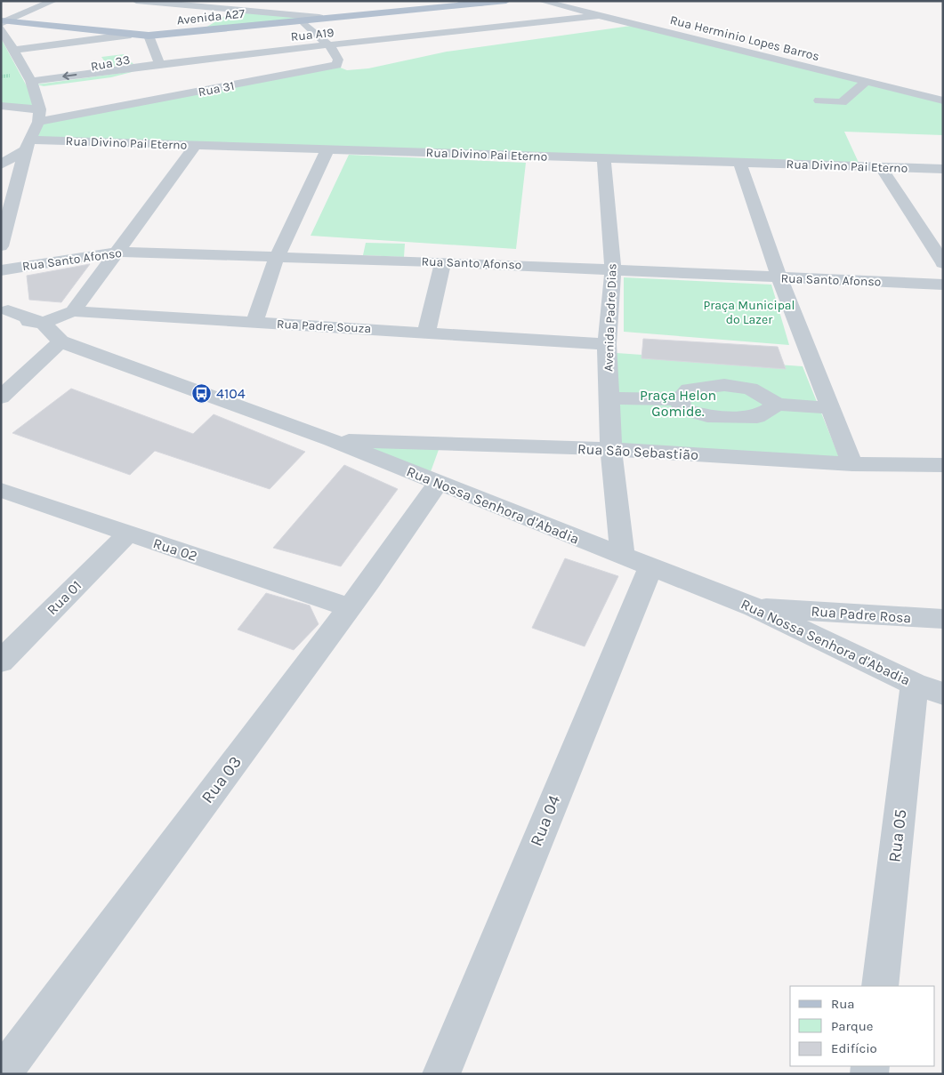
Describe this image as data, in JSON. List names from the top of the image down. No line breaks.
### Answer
{"streets":{"main road":["Avenida A27"],"street":["Rua A19","Rua Herminio Lopes Barros","Rua 33","Rua 31","Rua Divino Pai Eterno","Rua Santo Afonso","Avenida Padre Dias","Rua Padre Souza","Rua São Sebastião","Rua Nossa Senhora d'Abadia","Rua 02","Rua 01","Rua Padre Rosa","Rua 03","Rua 04","Rua 05"]},"crossings":[["Rua A19","Rua Herminio Lopes Barros"],["Rua A19","Rua 33"],["Rua A19","Rua 31"],["Rua Divino Pai Eterno","Avenida Padre Dias"],["Rua Santo Afonso","Avenida Padre Dias"],["Avenida Padre Dias","Rua Padre Souza"],["Avenida Padre Dias","Rua São Sebastião"],["Avenida Padre Dias","Rua Nossa Senhora d'Abadia"],["Avenida Padre Dias","Rua 04"],["Rua Padre Souza","Rua Nossa Senhora d'Abadia"],["Rua São Sebastião","Rua Nossa Senhora d'Abadia"],["Rua Nossa Senhora d'Abadia","Rua Padre Rosa"],["Rua Nossa Senhora d'Abadia","Rua 03"],["Rua Nossa Senhora d'Abadia","Rua 04"],["Rua Nossa Senhora d'Abadia","Rua 05"],["Rua 02","Rua 01"],["Rua 02","Rua 03"]],"parks":["Praça Municipal do Lazer","Praça Helon Gomide."],"places":{"bus stop":["4104"]},"legend":["Rua","Parque","Edifício"]}
